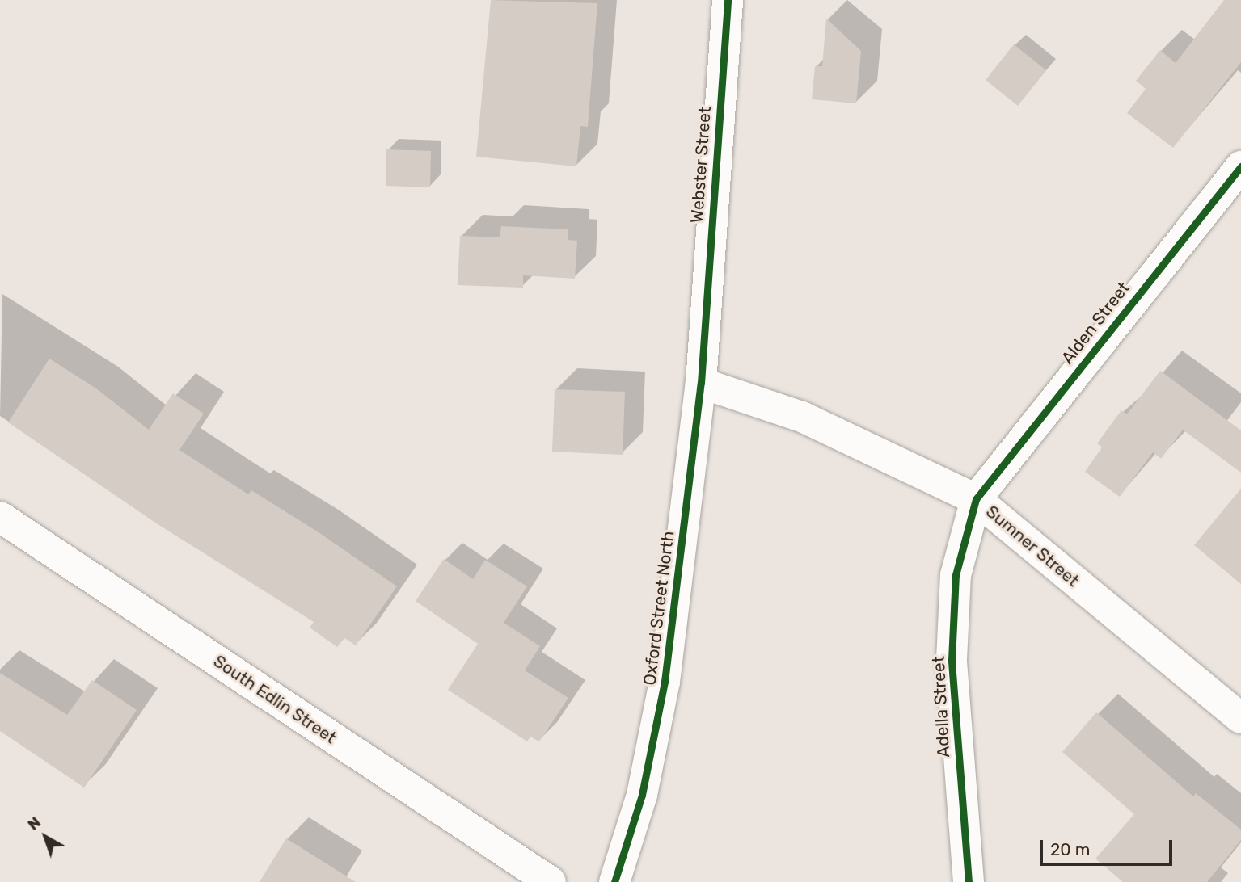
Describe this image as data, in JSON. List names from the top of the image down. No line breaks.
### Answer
{"streets":{"street":["Webster Street","Alden Street","Sumner Street","Oxford Street North","South Edlin Street","Adella Street"]},"crossings":[["Webster Street","Oxford Street North"],["Alden Street","Sumner Street"],["Alden Street","Adella Street"],["Sumner Street","Oxford Street North"],["Sumner Street","Adella Street"]],"scale_bar":"20 m","north":"top left"}
